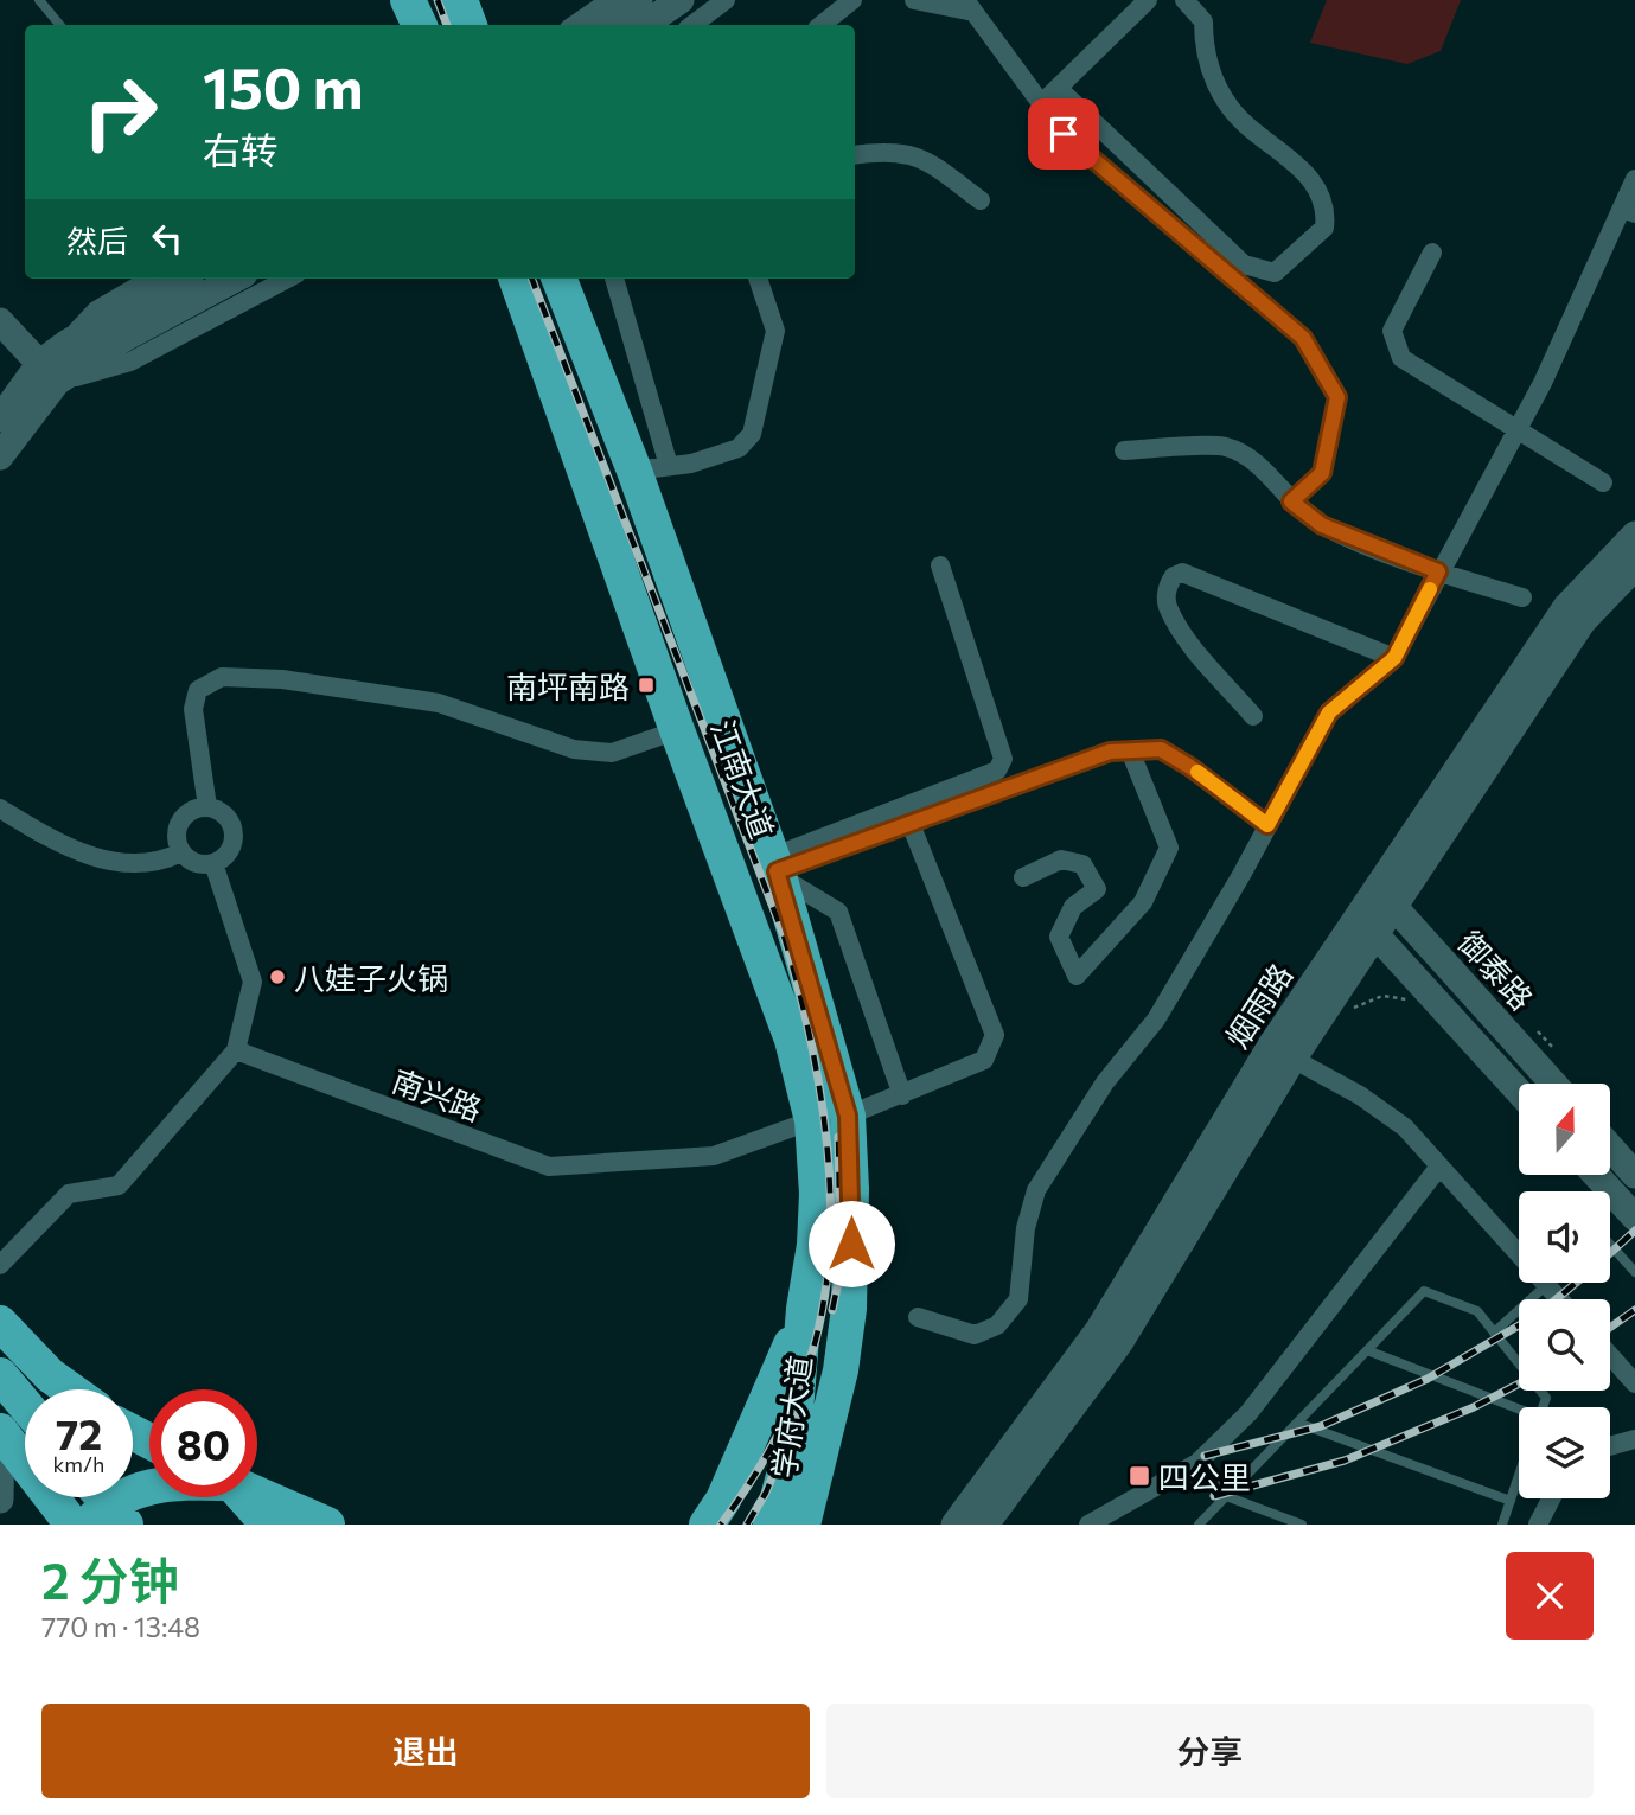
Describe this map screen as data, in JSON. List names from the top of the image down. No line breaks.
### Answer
{"streets":{"highway":["江南大道","学府大道"],"main road":["御泰路","烟雨路"],"street":["南兴路"]},"crossings":[["江南大道","南兴路"],["江南大道","学府大道"],["御泰路","烟雨路"]],"places":{"transit":["南坪南路","四公里"],"other":["八娃子火锅"]},"north":"top","page":{"turn":["150 m","右转"],"then":"然后","speed":"72 km/h","limit":"80","heading":["2 分钟","770 m · 13:48"],"buttons":["退出","分享"]}}
